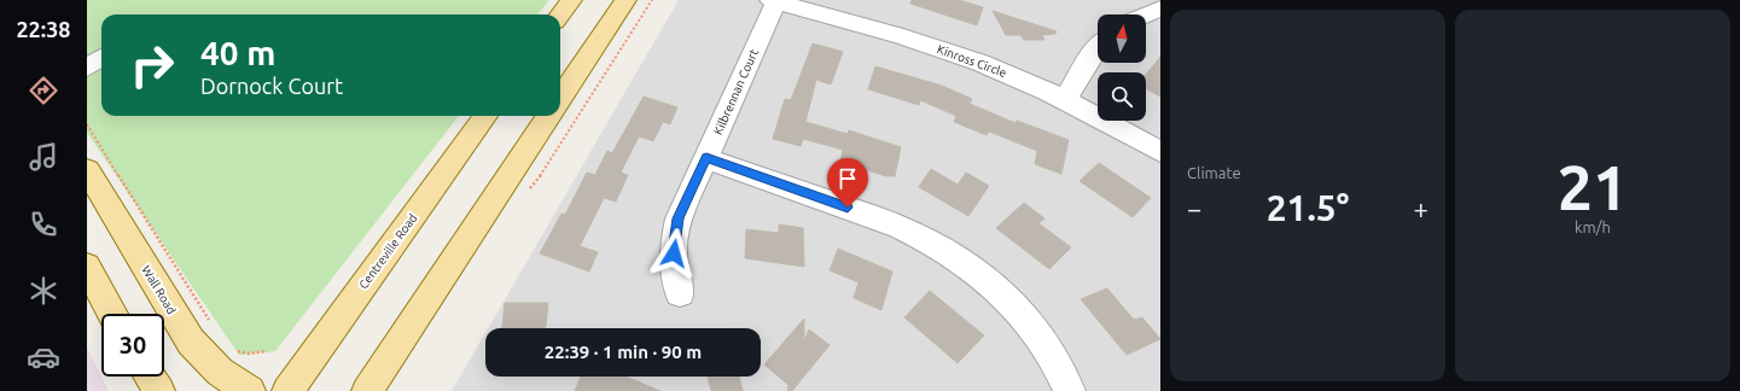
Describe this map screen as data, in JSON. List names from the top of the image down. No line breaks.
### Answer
{"streets":{"main road":["Centreville Road","Wall Road"],"street":["Kinross Circle","Kilbrennan Court"]},"crossings":[["Kinross Circle","Kilbrennan Court"]],"north":"top","page":{"tabs":"22:38","tile":["Climate",["21","km/h"]],"turn":["40 m","Dornock Court"],"heat":["−","21.5°","+"],"limit":"30","trip":"22:39 · 1 min · 90 m"}}
